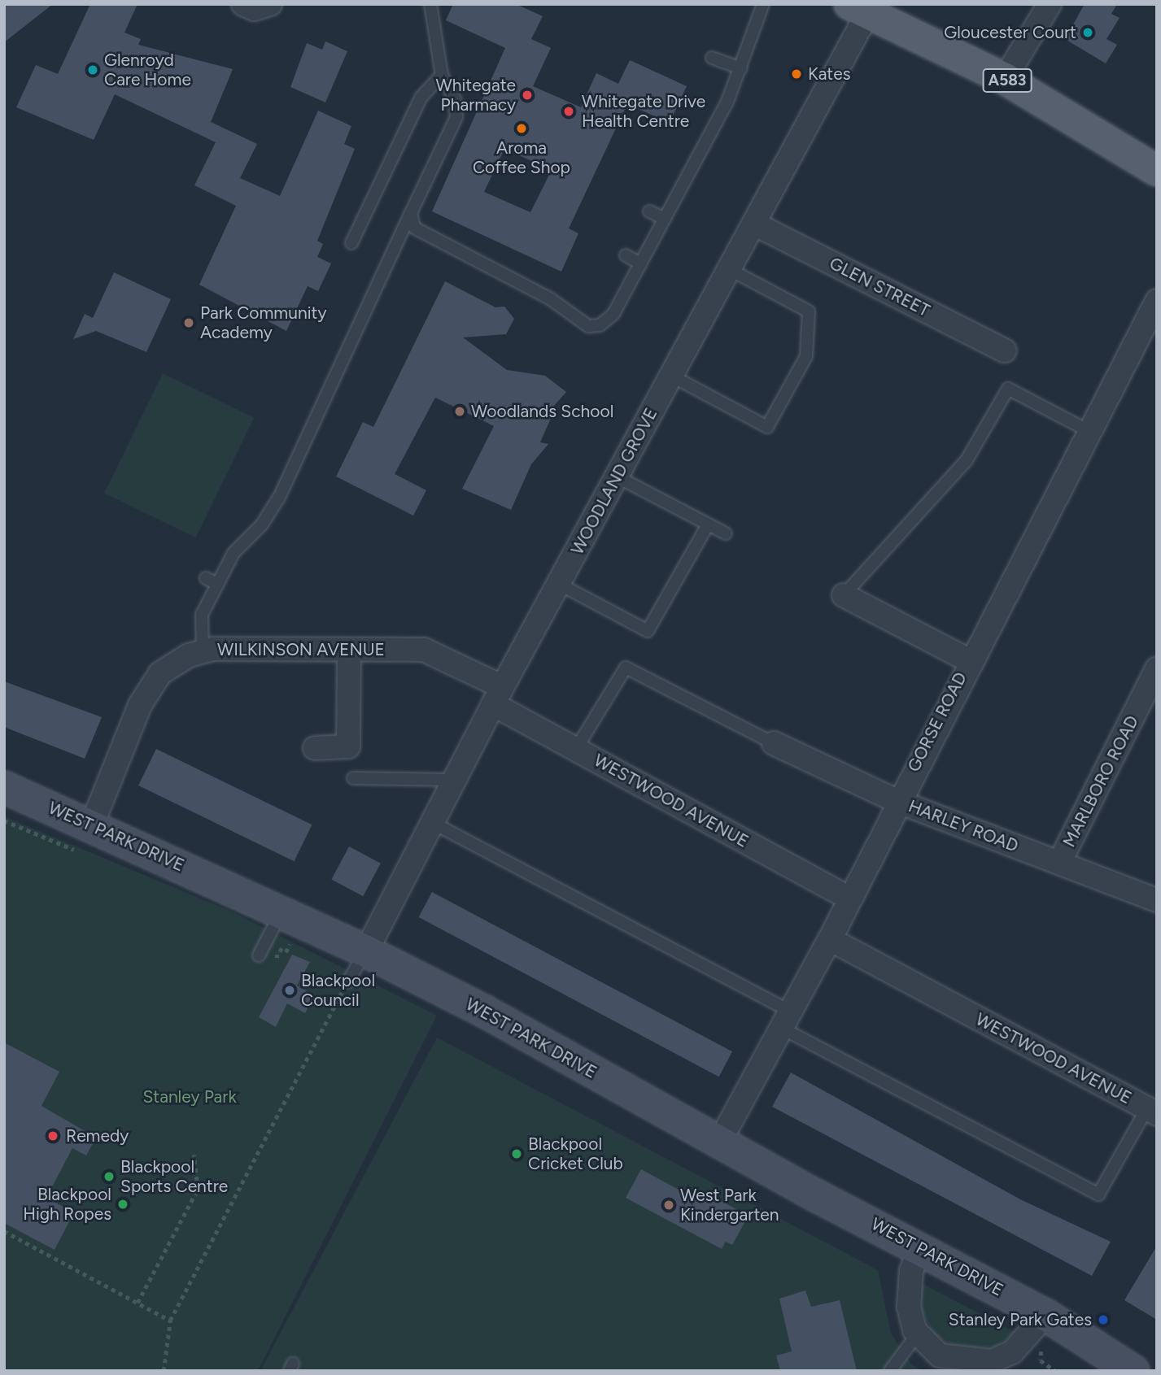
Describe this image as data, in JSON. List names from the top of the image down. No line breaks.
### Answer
{"streets":{"main road":["A583"],"street":["GLEN STREET","WOODLAND GROVE","WILKINSON AVENUE","GORSE ROAD","MARLBORO ROAD","WESTWOOD AVENUE","HARLEY ROAD","WEST PARK DRIVE"]},"crossings":[["A583","WOODLAND GROVE"],["GLEN STREET","WOODLAND GROVE"],["WOODLAND GROVE","WILKINSON AVENUE"],["WOODLAND GROVE","WESTWOOD AVENUE"],["WOODLAND GROVE","WEST PARK DRIVE"],["WILKINSON AVENUE","WESTWOOD AVENUE"],["WILKINSON AVENUE","WEST PARK DRIVE"],["GORSE ROAD","WESTWOOD AVENUE"],["GORSE ROAD","HARLEY ROAD"],["GORSE ROAD","WEST PARK DRIVE"],["MARLBORO ROAD","HARLEY ROAD"]],"parks":["Stanley Park"],"places":["Gloucester Court","Glenroyd Care Home","Kates","Whitegate Pharmacy","Whitegate Drive Health Centre","Aroma Coffee Shop","Park Community Academy","Woodlands School","Blackpool Council","Remedy","Blackpool Cricket Club","Blackpool Sports Centre","Blackpool High Ropes","West Park Kindergarten","Stanley Park Gates"]}
